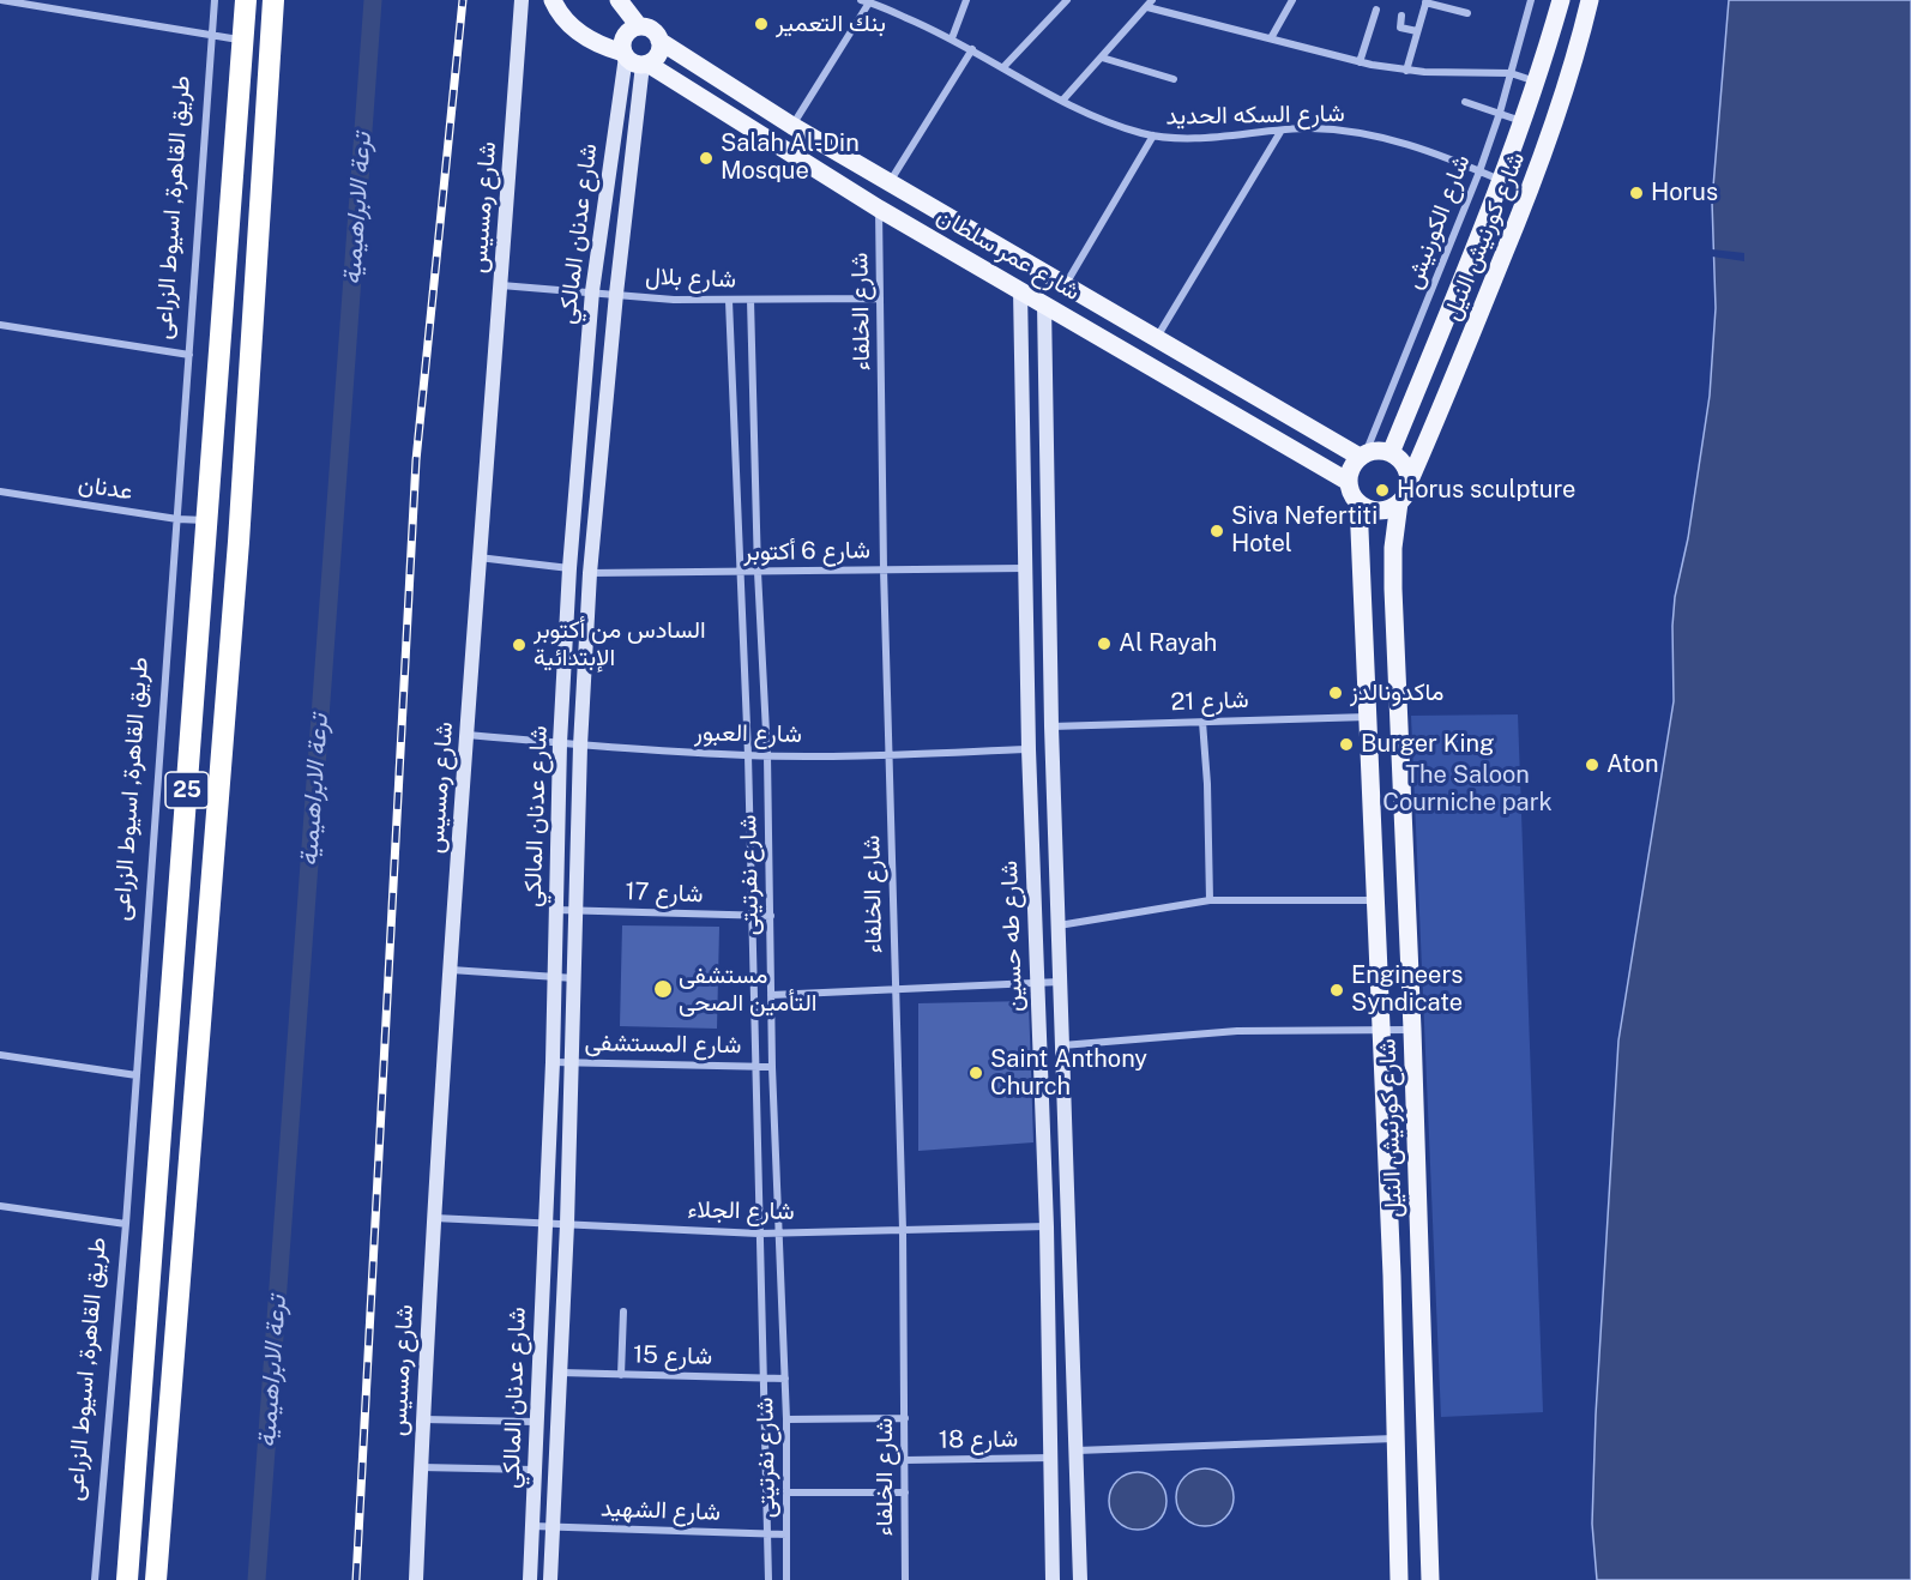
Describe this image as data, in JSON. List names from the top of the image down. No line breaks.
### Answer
{"streets":{"highway":["25"],"main road":["شارع رمسيس","شارع عدنان المالكي","شارع كورنيش النيل","شارع عمر سلطان","شارع طه حسين"],"street":["شارع السكه الحديد","طريق القاهرة, اسيوط الزراعى","شارع الكورنيش","شارع بلال","شارع الخلفاء","عدنان","شارع 6 أكتوبر","شارع 21","شارع العبور","شارع نفرتيتى","شارع 17","شارع المستشفى","شارع الجلاء","شارع 15","شارع 18","شارع الشهيد"]},"crossings":[["شارع السكه الحديد","شارع الكورنيش"],["شارع السكه الحديد","شارع كورنيش النيل"],["طريق القاهرة, اسيوط الزراعى","عدنان"],["شارع رمسيس","شارع بلال"],["شارع رمسيس","شارع العبور"],["شارع رمسيس","شارع الجلاء"],["شارع الكورنيش","شارع كورنيش النيل"],["شارع الكورنيش","شارع عمر سلطان"],["شارع عدنان المالكي","شارع عمر سلطان"],["شارع عدنان المالكي","شارع بلال"],["شارع عدنان المالكي","شارع 6 أكتوبر"],["شارع عدنان المالكي","شارع العبور"],["شارع عدنان المالكي","شارع 17"],["شارع عدنان المالكي","شارع المستشفى"],["شارع عدنان المالكي","شارع الجلاء"],["شارع عدنان المالكي","شارع 15"],["شارع عدنان المالكي","شارع الشهيد"],["شارع كورنيش النيل","شارع عمر سلطان"],["شارع كورنيش النيل","شارع 21"],["شارع عمر سلطان","شارع الخلفاء"],["شارع عمر سلطان","شارع طه حسين"],["شارع بلال","شارع الخلفاء"],["شارع بلال","شارع نفرتيتى"],["شارع الخلفاء","شارع 6 أكتوبر"],["شارع الخلفاء","شارع العبور"],["شارع الخلفاء","شارع الجلاء"],["شارع الخلفاء","شارع 18"],["عدنان","25"],["شارع 6 أكتوبر","شارع نفرتيتى"],["شارع 6 أكتوبر","شارع طه حسين"],["شارع 21","شارع طه حسين"],["شارع العبور","شارع نفرتيتى"],["شارع العبور","شارع طه حسين"],["شارع نفرتيتى","شارع 17"],["شارع نفرتيتى","شارع المستشفى"],["شارع نفرتيتى","شارع الجلاء"],["شارع نفرتيتى","شارع 15"],["شارع نفرتيتى","شارع الشهيد"],["شارع طه حسين","شارع الجلاء"],["شارع طه حسين","شارع 18"]],"water":["ترعة الابراهيمية"],"parks":["The Saloon Courniche park"],"places":["بنك التعمير","Salah Al-Din Mosque","Horus","Horus sculpture","Siva Nefertiti Hotel","Al Rayah","السادس من أكتوبر الإبتدائية","ماكدونالدز","Burger King","Aton","مستشفى التأمين الصحى","Engineers Syndicate","Saint Anthony Church"]}
